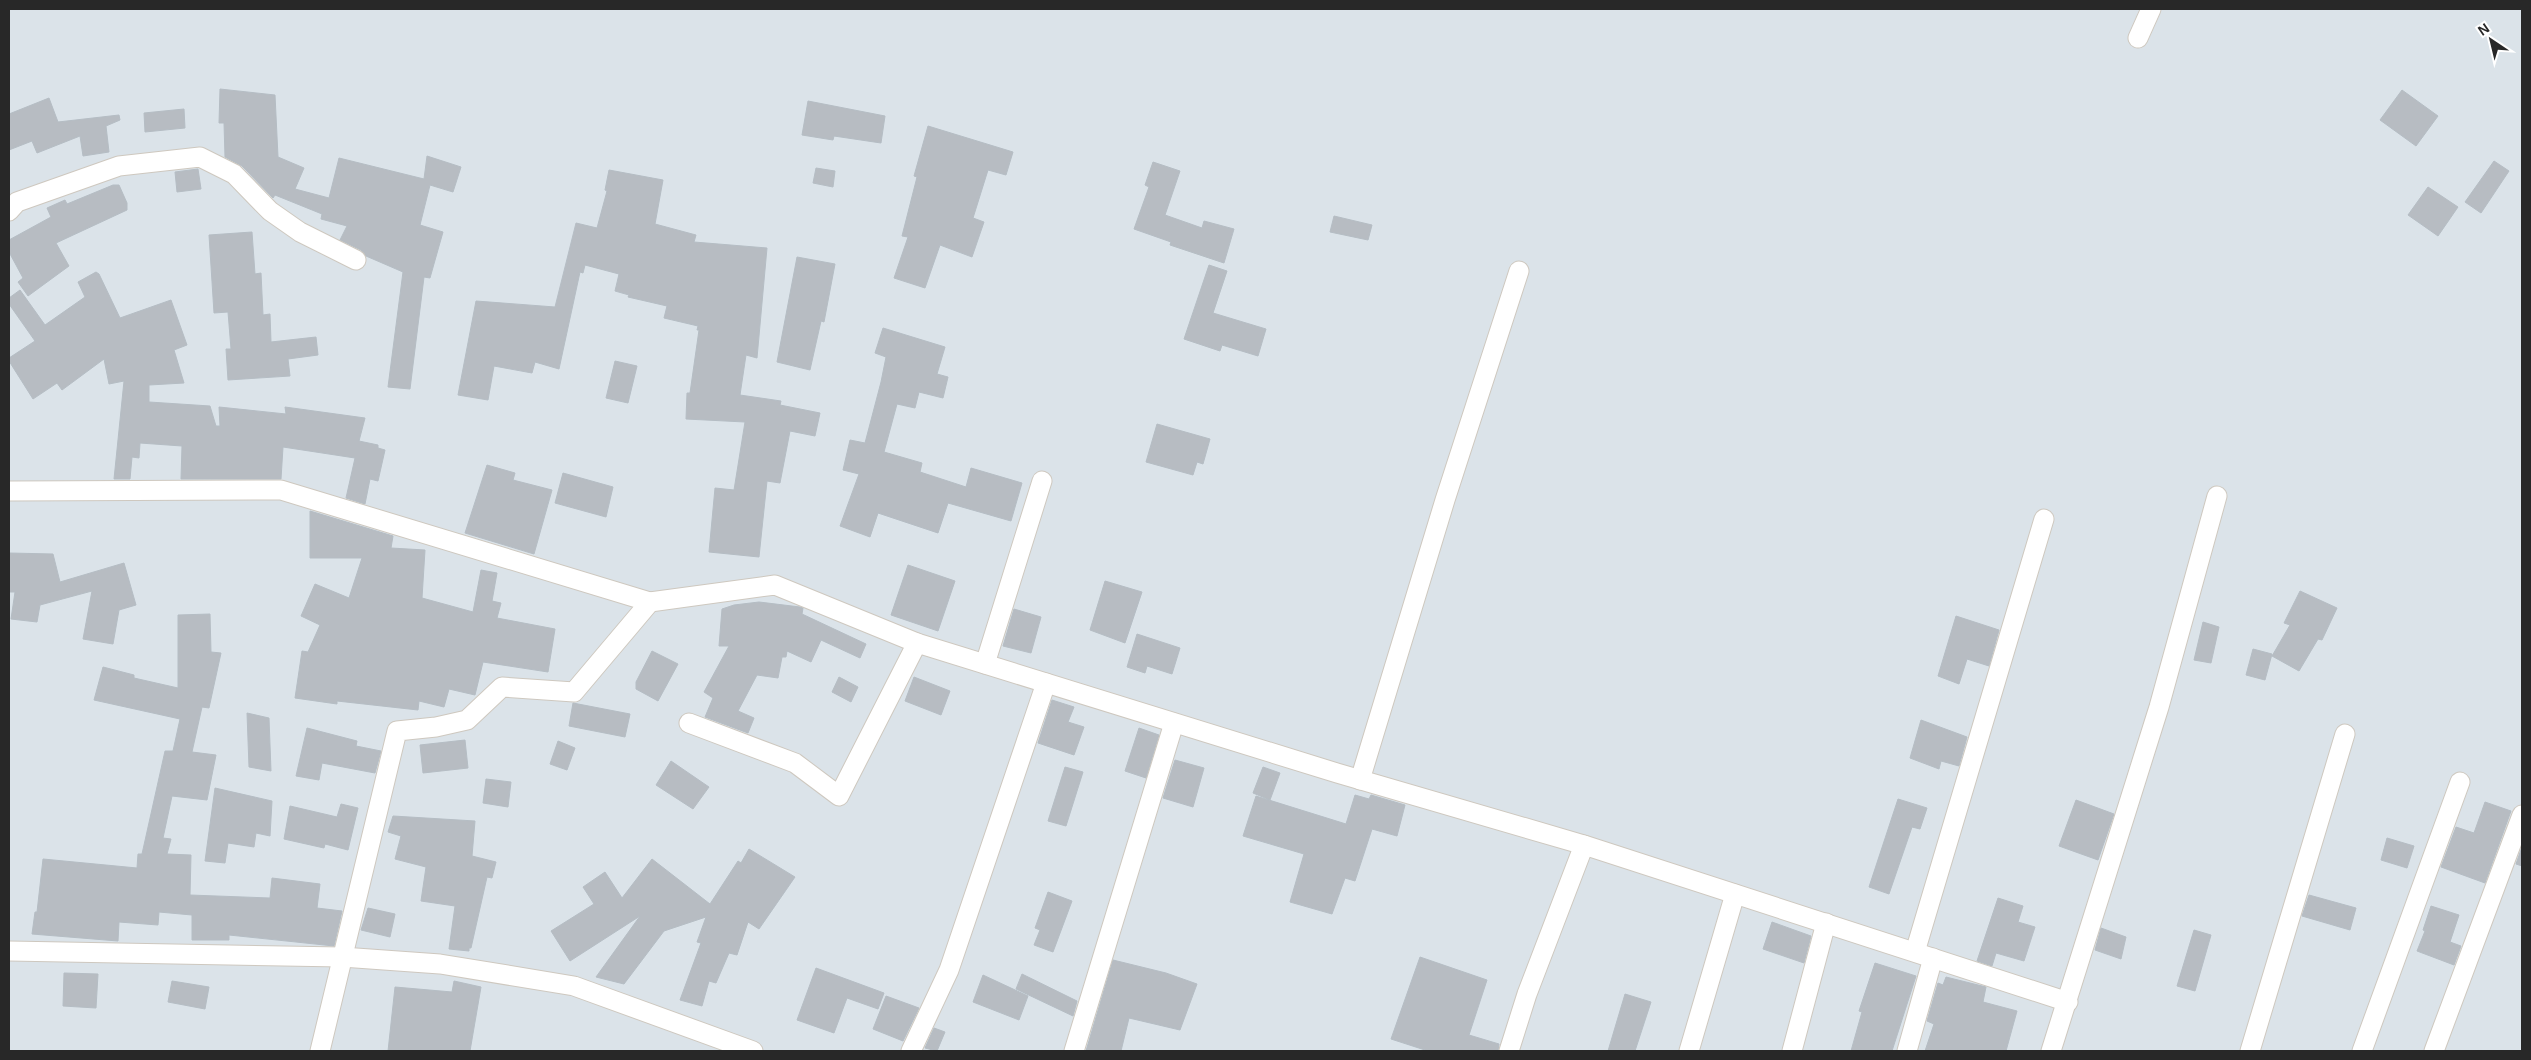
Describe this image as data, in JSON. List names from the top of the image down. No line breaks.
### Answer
{"north":"top left"}
